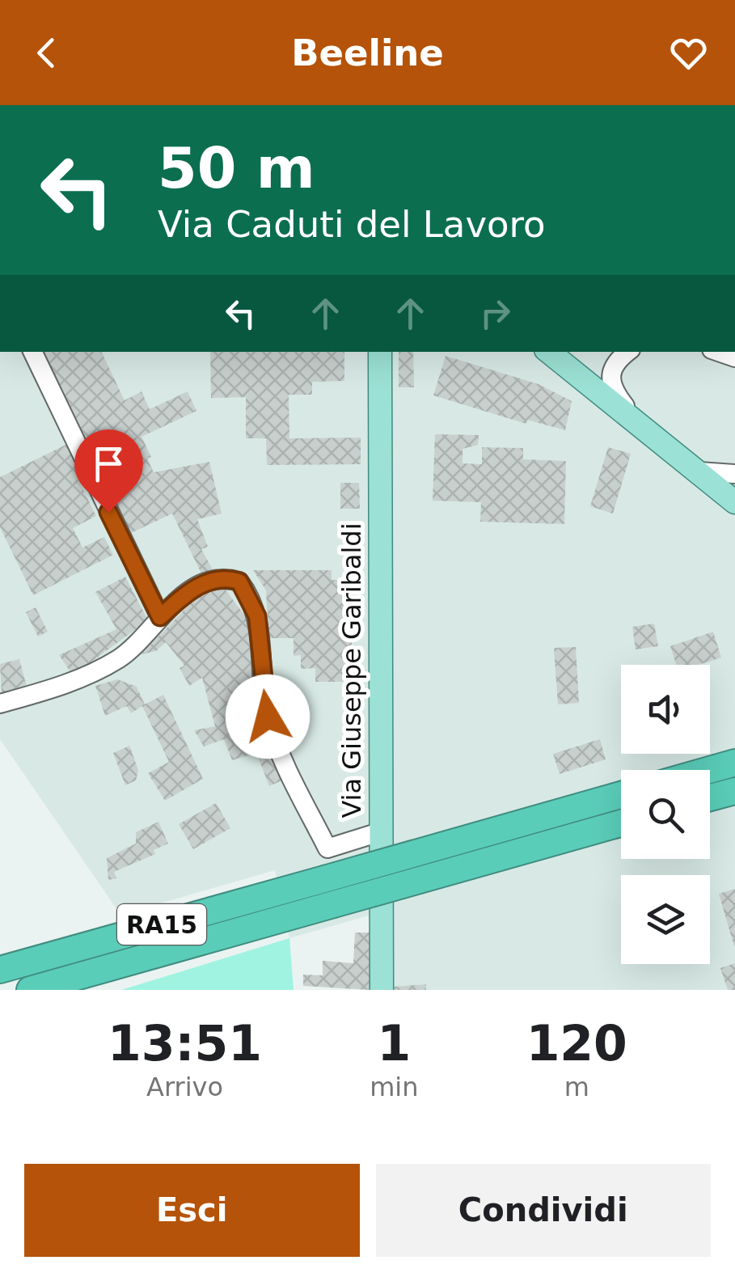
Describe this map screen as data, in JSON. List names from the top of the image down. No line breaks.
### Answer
{"streets":{"highway":["RA15"],"main road":["Via Giuseppe Garibaldi"]},"page":{"header":"Beeline","turn":["50 m","Via Caduti del Lavoro"],"eta":["13:51","Arrivo","1","min","120","m"],"buttons":["Esci","Condividi"]}}
